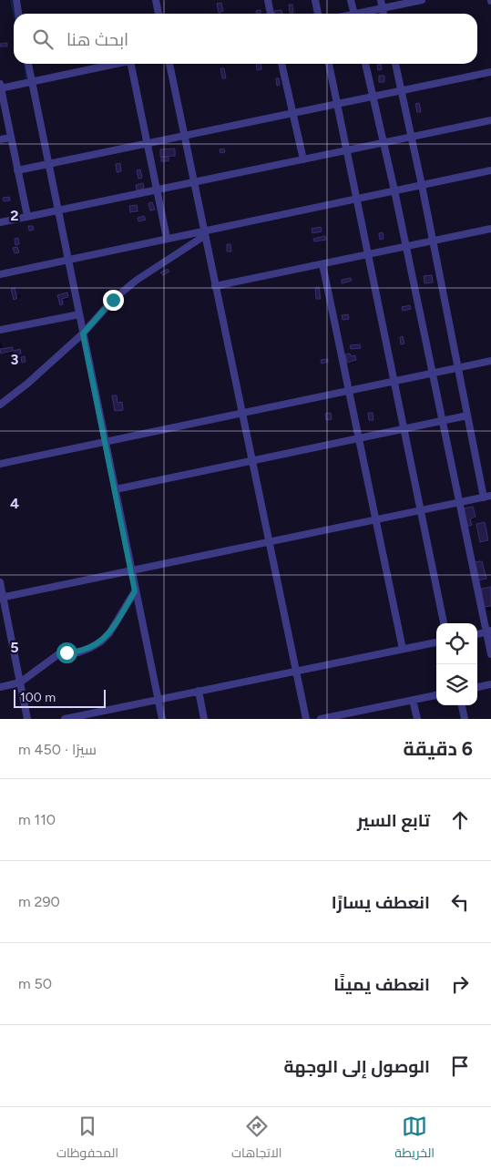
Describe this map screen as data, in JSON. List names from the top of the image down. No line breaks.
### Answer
{"scale_bar":"100 m","page":{"search":"ابحث هنا","scale":"100 m","heading":["6 دقيقة","سيرًا · 450 m"],"list":[["تابع السير","110 m"],["انعطف يسارًا","290 m"],["انعطف يمينًا","50 m"],"الوصول إلى الوجهة"],"nav":["الخريطة","الاتجاهات","المحفوظات"]},"grid":{"rows":["2","3","4","5"]}}
